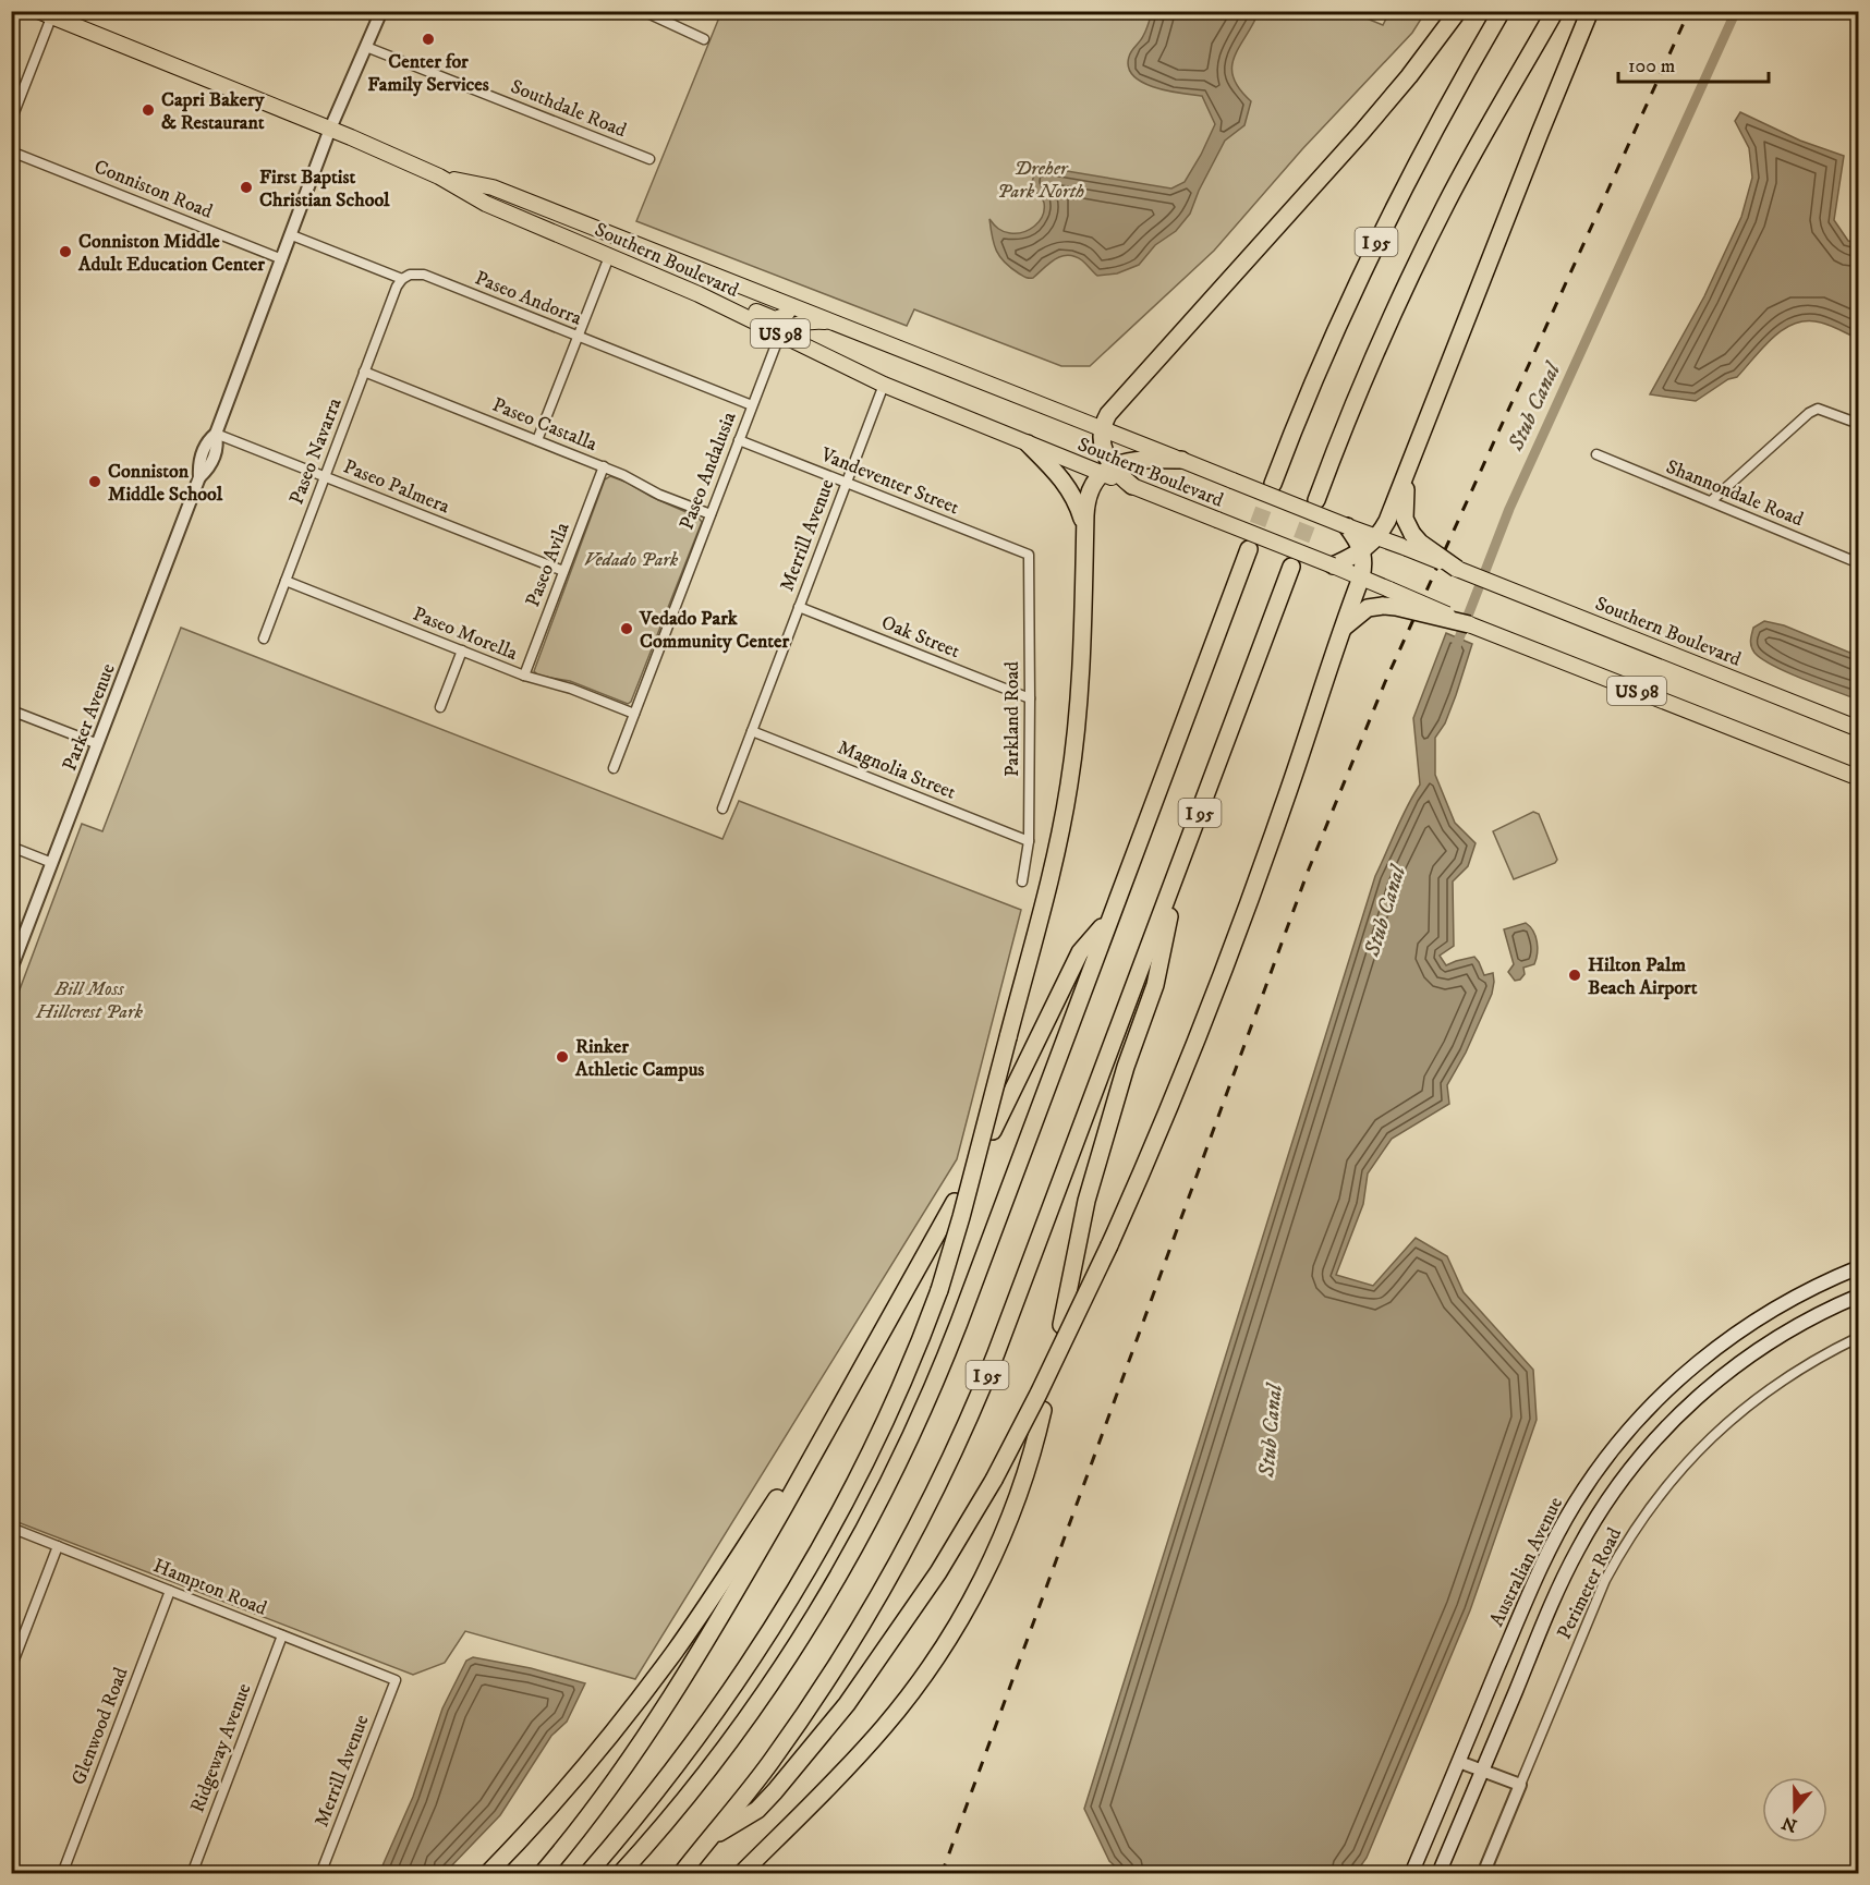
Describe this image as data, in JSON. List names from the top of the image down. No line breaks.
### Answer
{"streets":{"highway":["I 95"],"main road":["Southern Boulevard","US 98","Australian Avenue"],"street":["Southdale Road","Conniston Road","Paseo Andorra","Paseo Castalla","Paseo Navarra","Paseo Andalusia","Vandeventer Street","Paseo Palmera","Shannondale Road","Merrill Avenue","Paseo Avila","Paseo Morella","Oak Street","Parker Avenue","Parkland Road","Magnolia Street","Perimeter Road","Hampton Road","Glenwood Road","Ridgeway Avenue"]},"crossings":[["Southdale Road","Parker Avenue"],["Conniston Road","Parker Avenue"],["Southern Boulevard","Paseo Andalusia"],["Southern Boulevard","Merrill Avenue"],["Southern Boulevard","Parker Avenue"],["Paseo Andorra","Paseo Navarra"],["Paseo Andorra","Paseo Andalusia"],["Paseo Andorra","Parker Avenue"],["Paseo Castalla","Paseo Navarra"],["Paseo Castalla","Paseo Andalusia"],["Paseo Castalla","Paseo Avila"],["Paseo Navarra","Paseo Palmera"],["Paseo Navarra","Paseo Morella"],["Paseo Andalusia","Vandeventer Street"],["Paseo Andalusia","Paseo Morella"],["Vandeventer Street","Merrill Avenue"],["Vandeventer Street","Parkland Road"],["Paseo Palmera","Paseo Avila"],["Paseo Palmera","Parker Avenue"],["Merrill Avenue","Oak Street"],["Merrill Avenue","Magnolia Street"],["Merrill Avenue","Hampton Road"],["Paseo Avila","Paseo Morella"],["Oak Street","Parkland Road"],["Parkland Road","Magnolia Street"],["Hampton Road","Glenwood Road"],["Hampton Road","Ridgeway Avenue"]],"water":["Stub Canal"],"parks":["Dreher Park North","Vedado Park","Bill Moss Hillcrest Park"],"places":["Center for Family Services","Capri Bakery & Restaurant","First Baptist Christian School","Conniston Middle Adult Education Center","Conniston Middle School","Vedado Park Community Center","Hilton Palm Beach Airport","Rinker Athletic Campus"],"scale_bar":"100 m","north":"bottom"}
